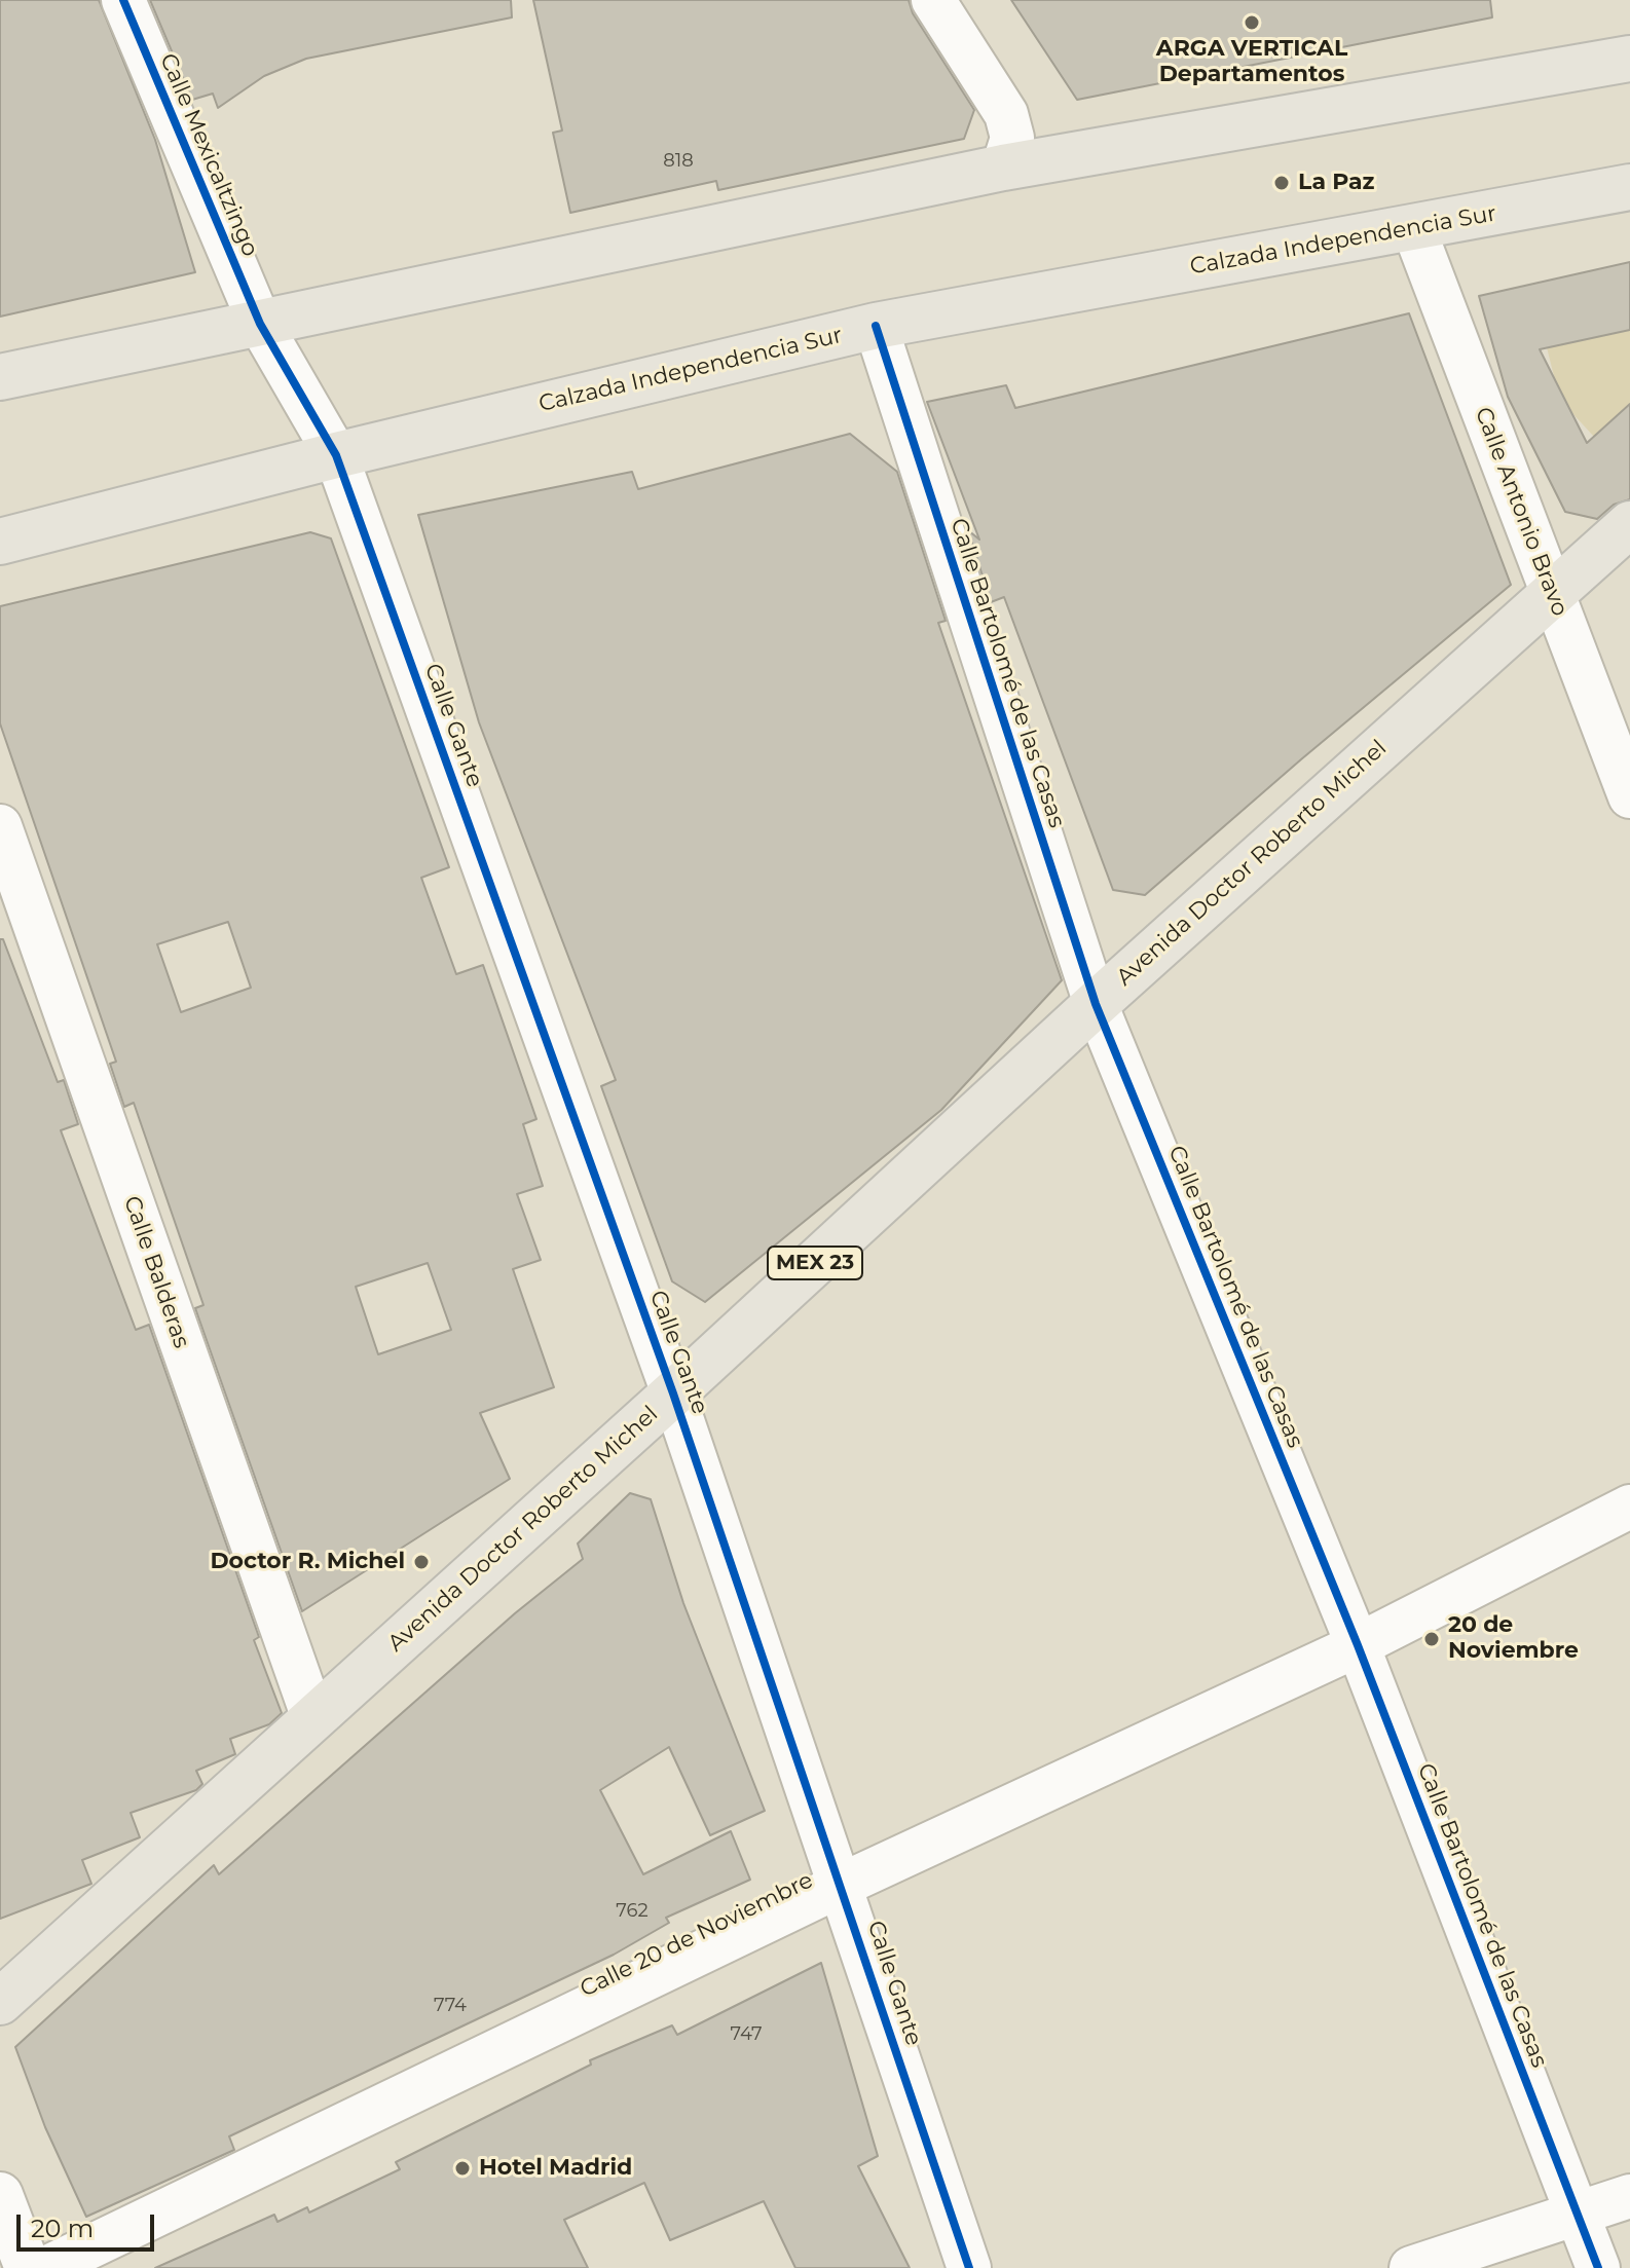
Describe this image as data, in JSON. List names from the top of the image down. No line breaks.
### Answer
{"streets":{"main road":["Calzada Independencia Sur","Avenida Doctor Roberto Michel","MEX 23"],"street":["Calle Mexicaltzingo","Calle Antonio Bravo","Calle Bartolomé de las Casas","Calle Gante","Calle Balderas","Calle 20 de Noviembre"]},"crossings":[["Calle Mexicaltzingo","Calzada Independencia Sur"],["Calle Mexicaltzingo","Calle Gante"],["Calzada Independencia Sur","Calle Antonio Bravo"],["Calzada Independencia Sur","Calle Bartolomé de las Casas"],["Calzada Independencia Sur","Calle Gante"],["Calle Antonio Bravo","Avenida Doctor Roberto Michel"],["Calle Bartolomé de las Casas","Avenida Doctor Roberto Michel"],["Calle Bartolomé de las Casas","Calle 20 de Noviembre"],["Calle Gante","Avenida Doctor Roberto Michel"],["Calle Gante","Calle 20 de Noviembre"],["Avenida Doctor Roberto Michel","Calle Balderas"]],"places":["ARGA VERTICAL Departamentos","La Paz","Doctor R. Michel","20 de Noviembre","Hotel Madrid"],"house_numbers":["818","762","774","747"],"scale_bar":"20 m"}
